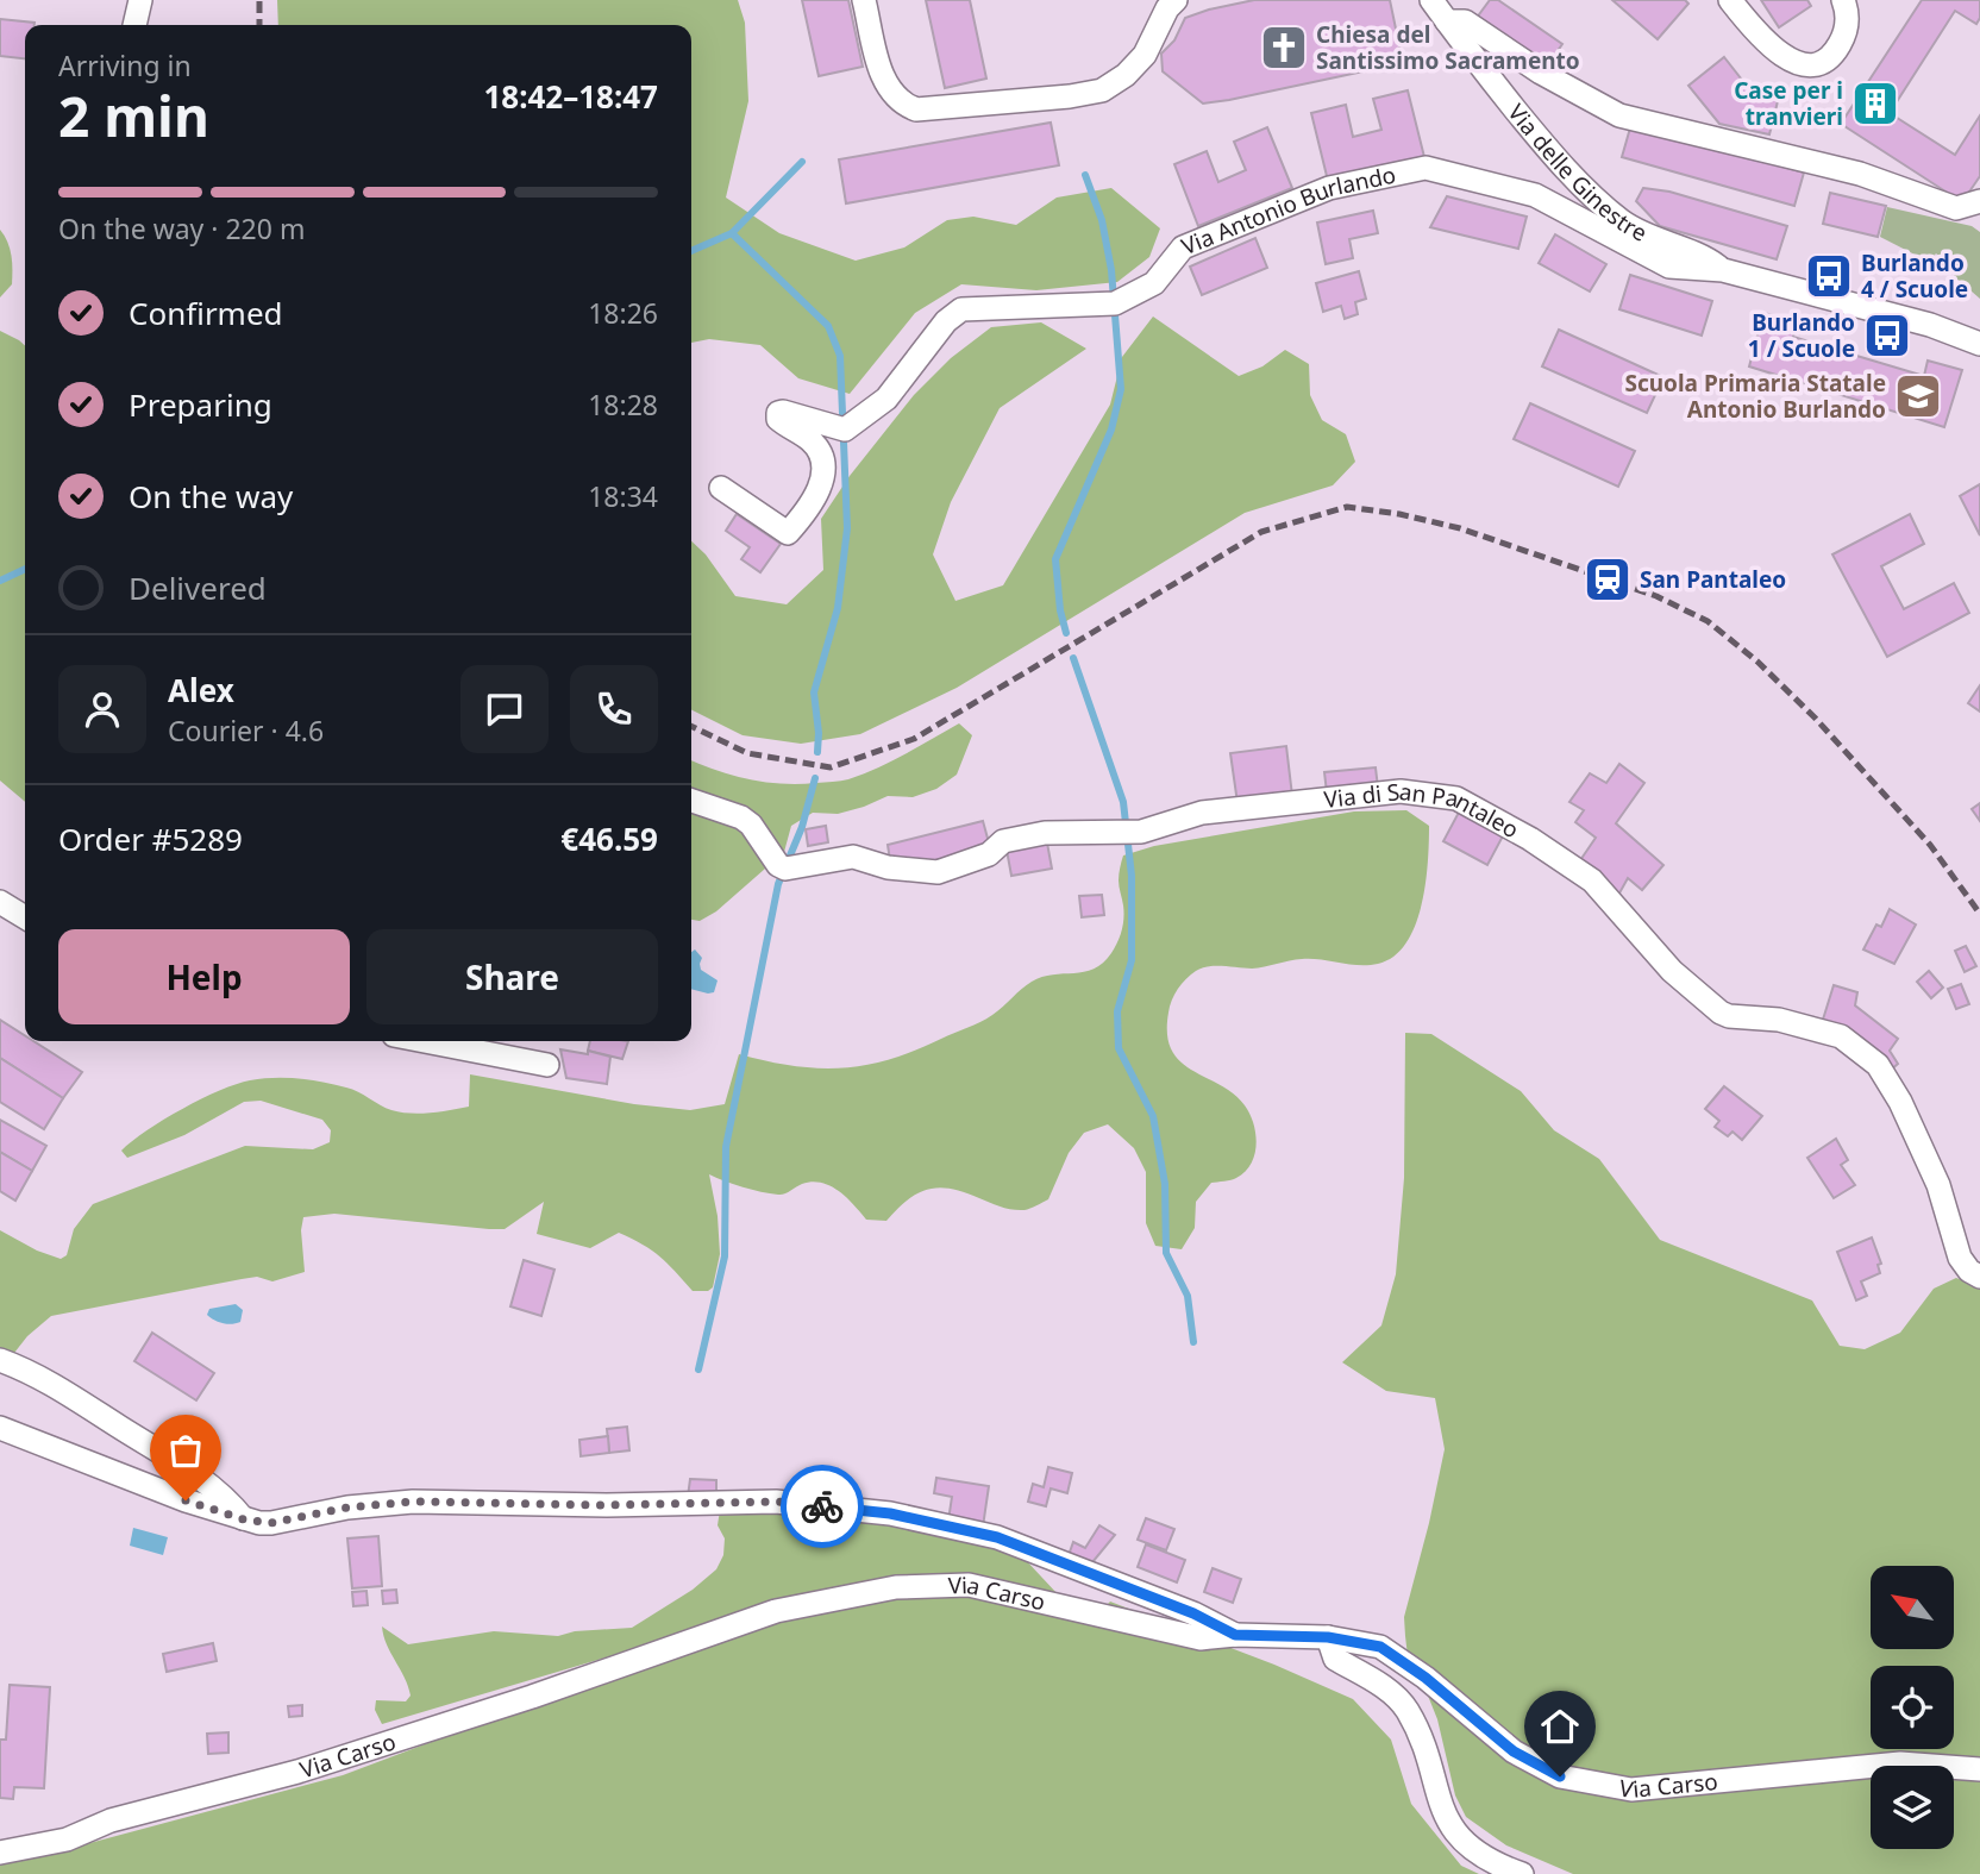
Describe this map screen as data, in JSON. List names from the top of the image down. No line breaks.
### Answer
{"streets":{"street":["Via delle Ginestre","Via Antonio Burlando","Via di San Pantaleo","Via Carso"]},"crossings":[["Via delle Ginestre","Via Antonio Burlando"]],"places":{"church":["Chiesa del Santissimo Sacramento"],"building":["Case per i tranvieri"],"bus stop":["Burlando 4 / Scuole","Burlando 1 / Scuole"],"school or university":["Scuola Primaria Statale Antonio Burlando"],"station":["San Pantaleo"]},"north":"top left","page":{"heading":["2 min","Arriving in","18:42–18:47"],"panel":["Alex","Courier · 4.6","Order #5289","€46.59"],"bar":"On the way · 220 m","list":[["Confirmed","18:26"],["Preparing","18:28"],["On the way","18:34"],"Delivered"],"buttons":["Help","Share"]}}
